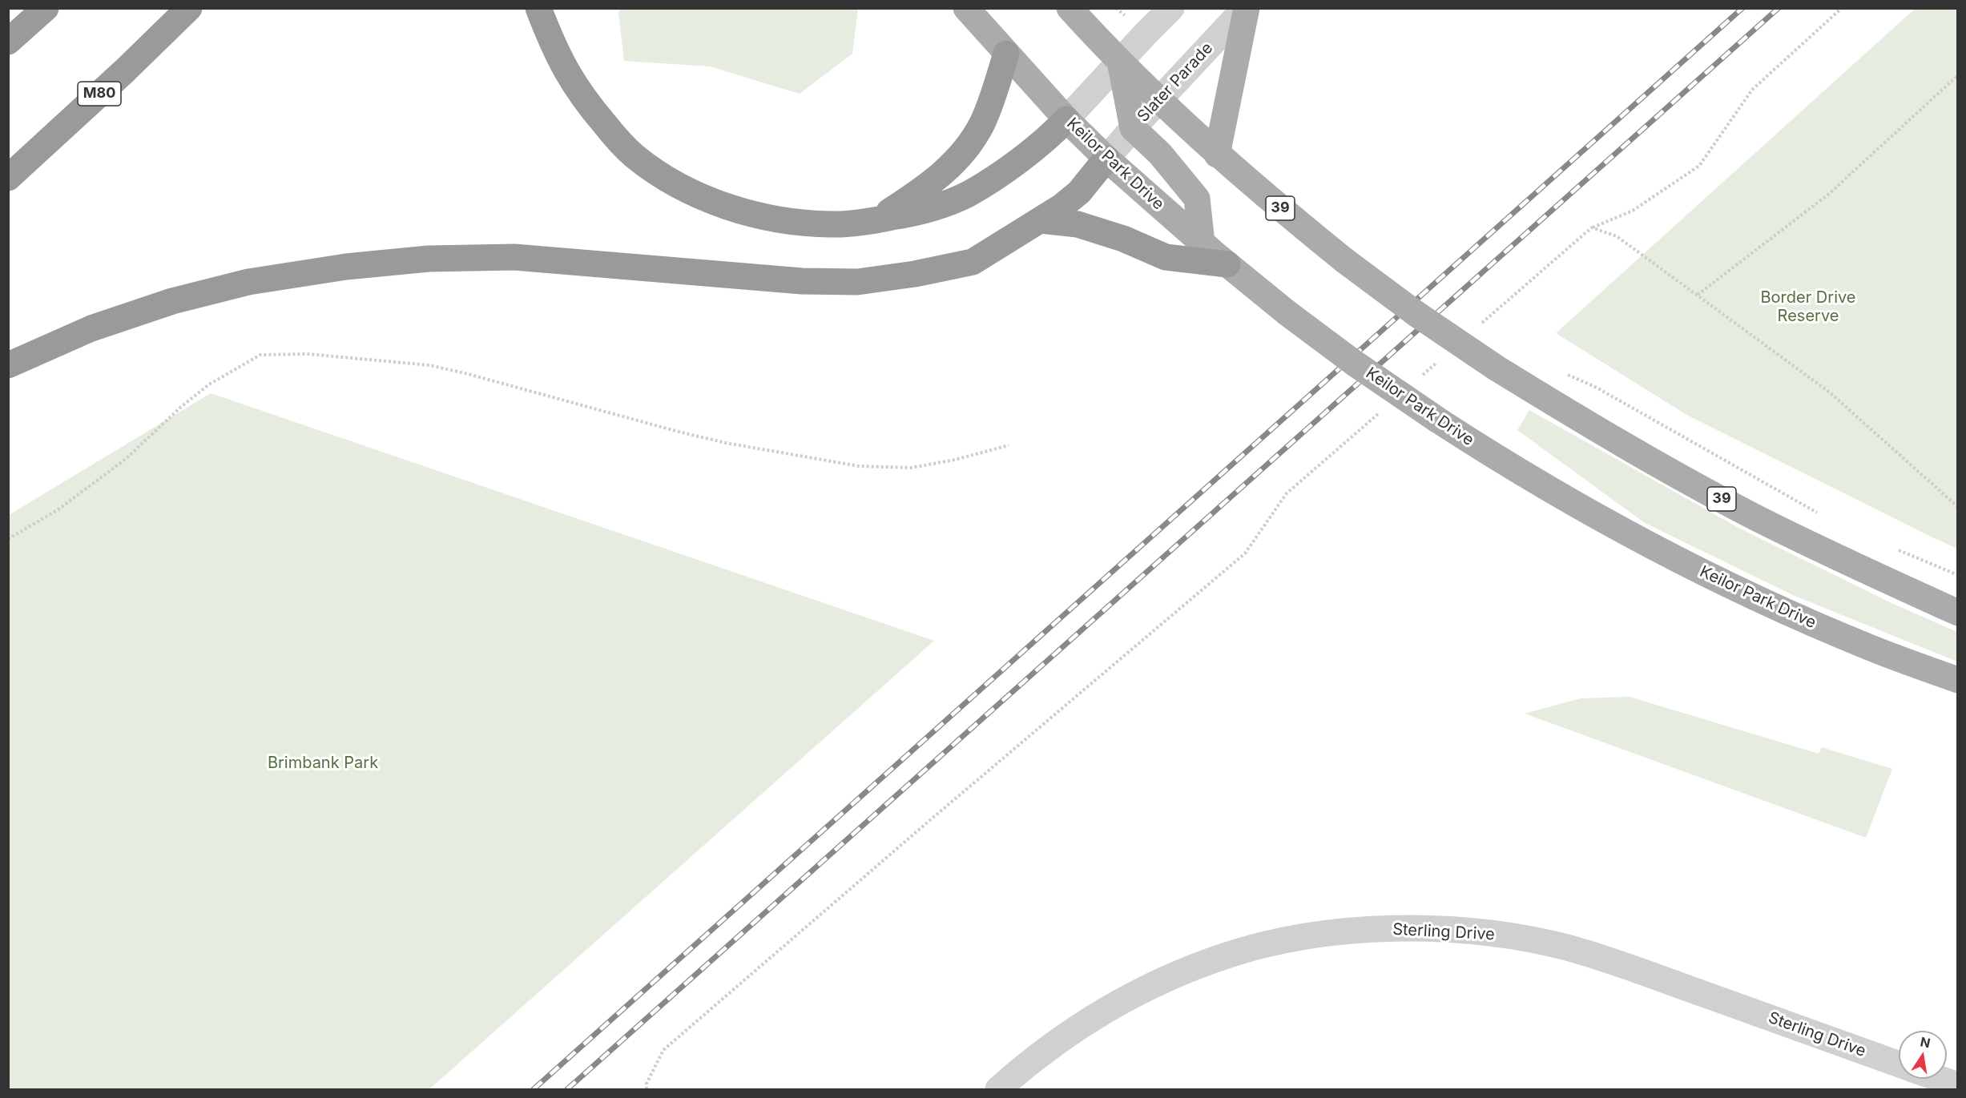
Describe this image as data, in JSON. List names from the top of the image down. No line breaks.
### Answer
{"streets":{"highway":["M80"],"main road":["Keilor Park Drive","39"],"street":["Slater Parade","Sterling Drive"]},"crossings":[["Slater Parade","Keilor Park Drive"],["Slater Parade","39"]],"parks":["Border Drive Reserve","Brimbank Park"],"north":"top"}
